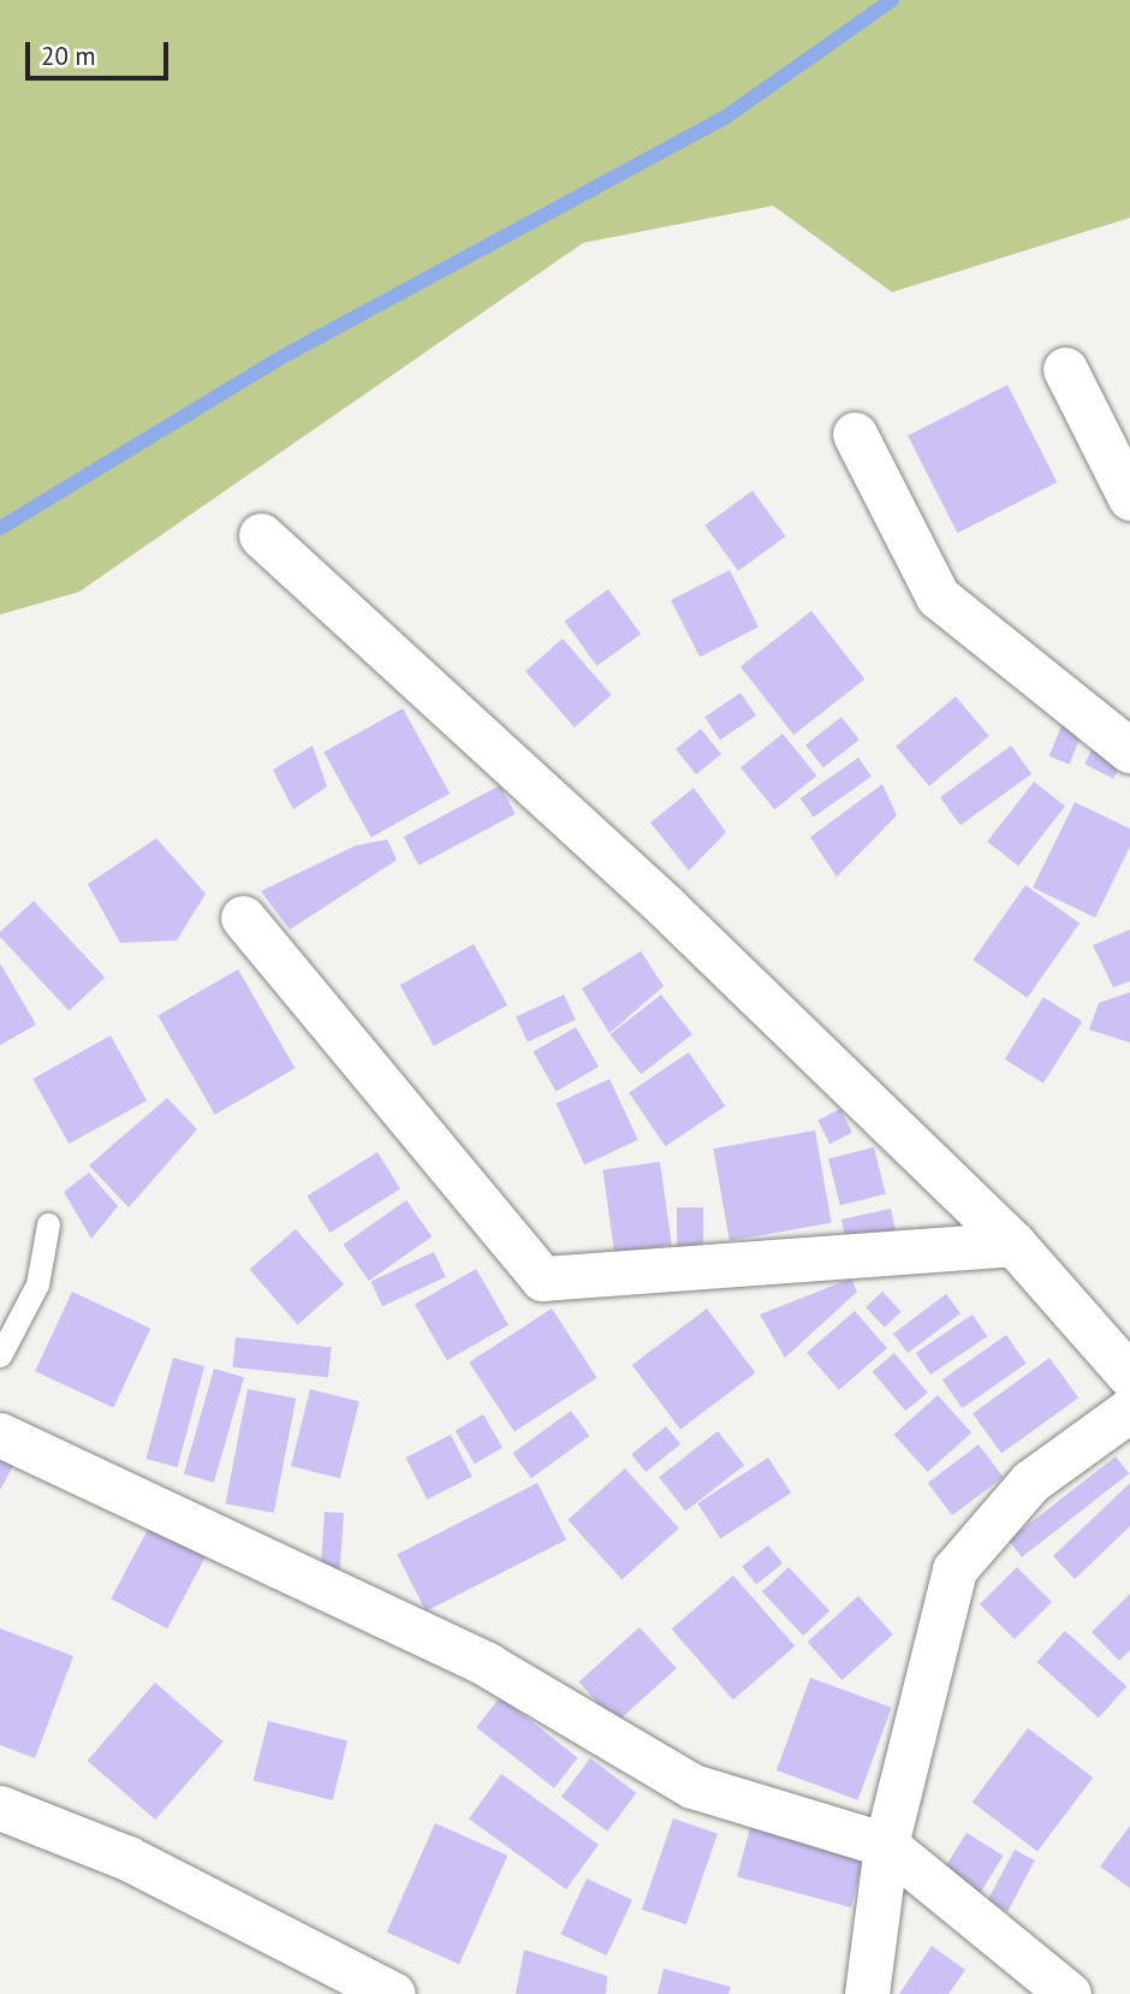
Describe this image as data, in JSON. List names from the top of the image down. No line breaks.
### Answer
{"scale_bar":"20 m"}
